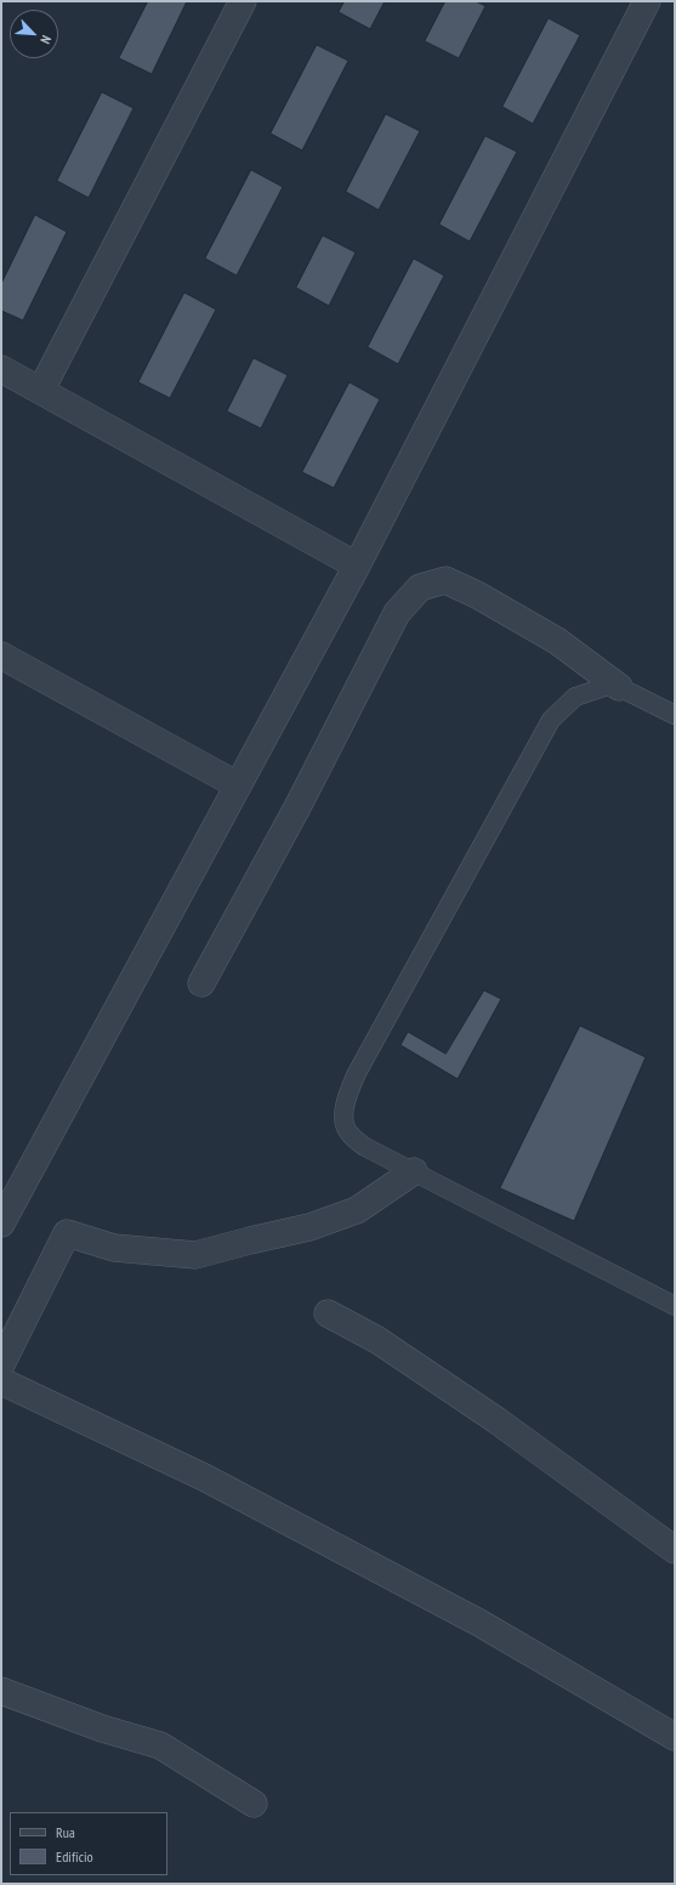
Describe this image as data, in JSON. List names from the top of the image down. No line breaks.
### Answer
{"legend":["Rua","Edifício"],"north":"bottom right"}
